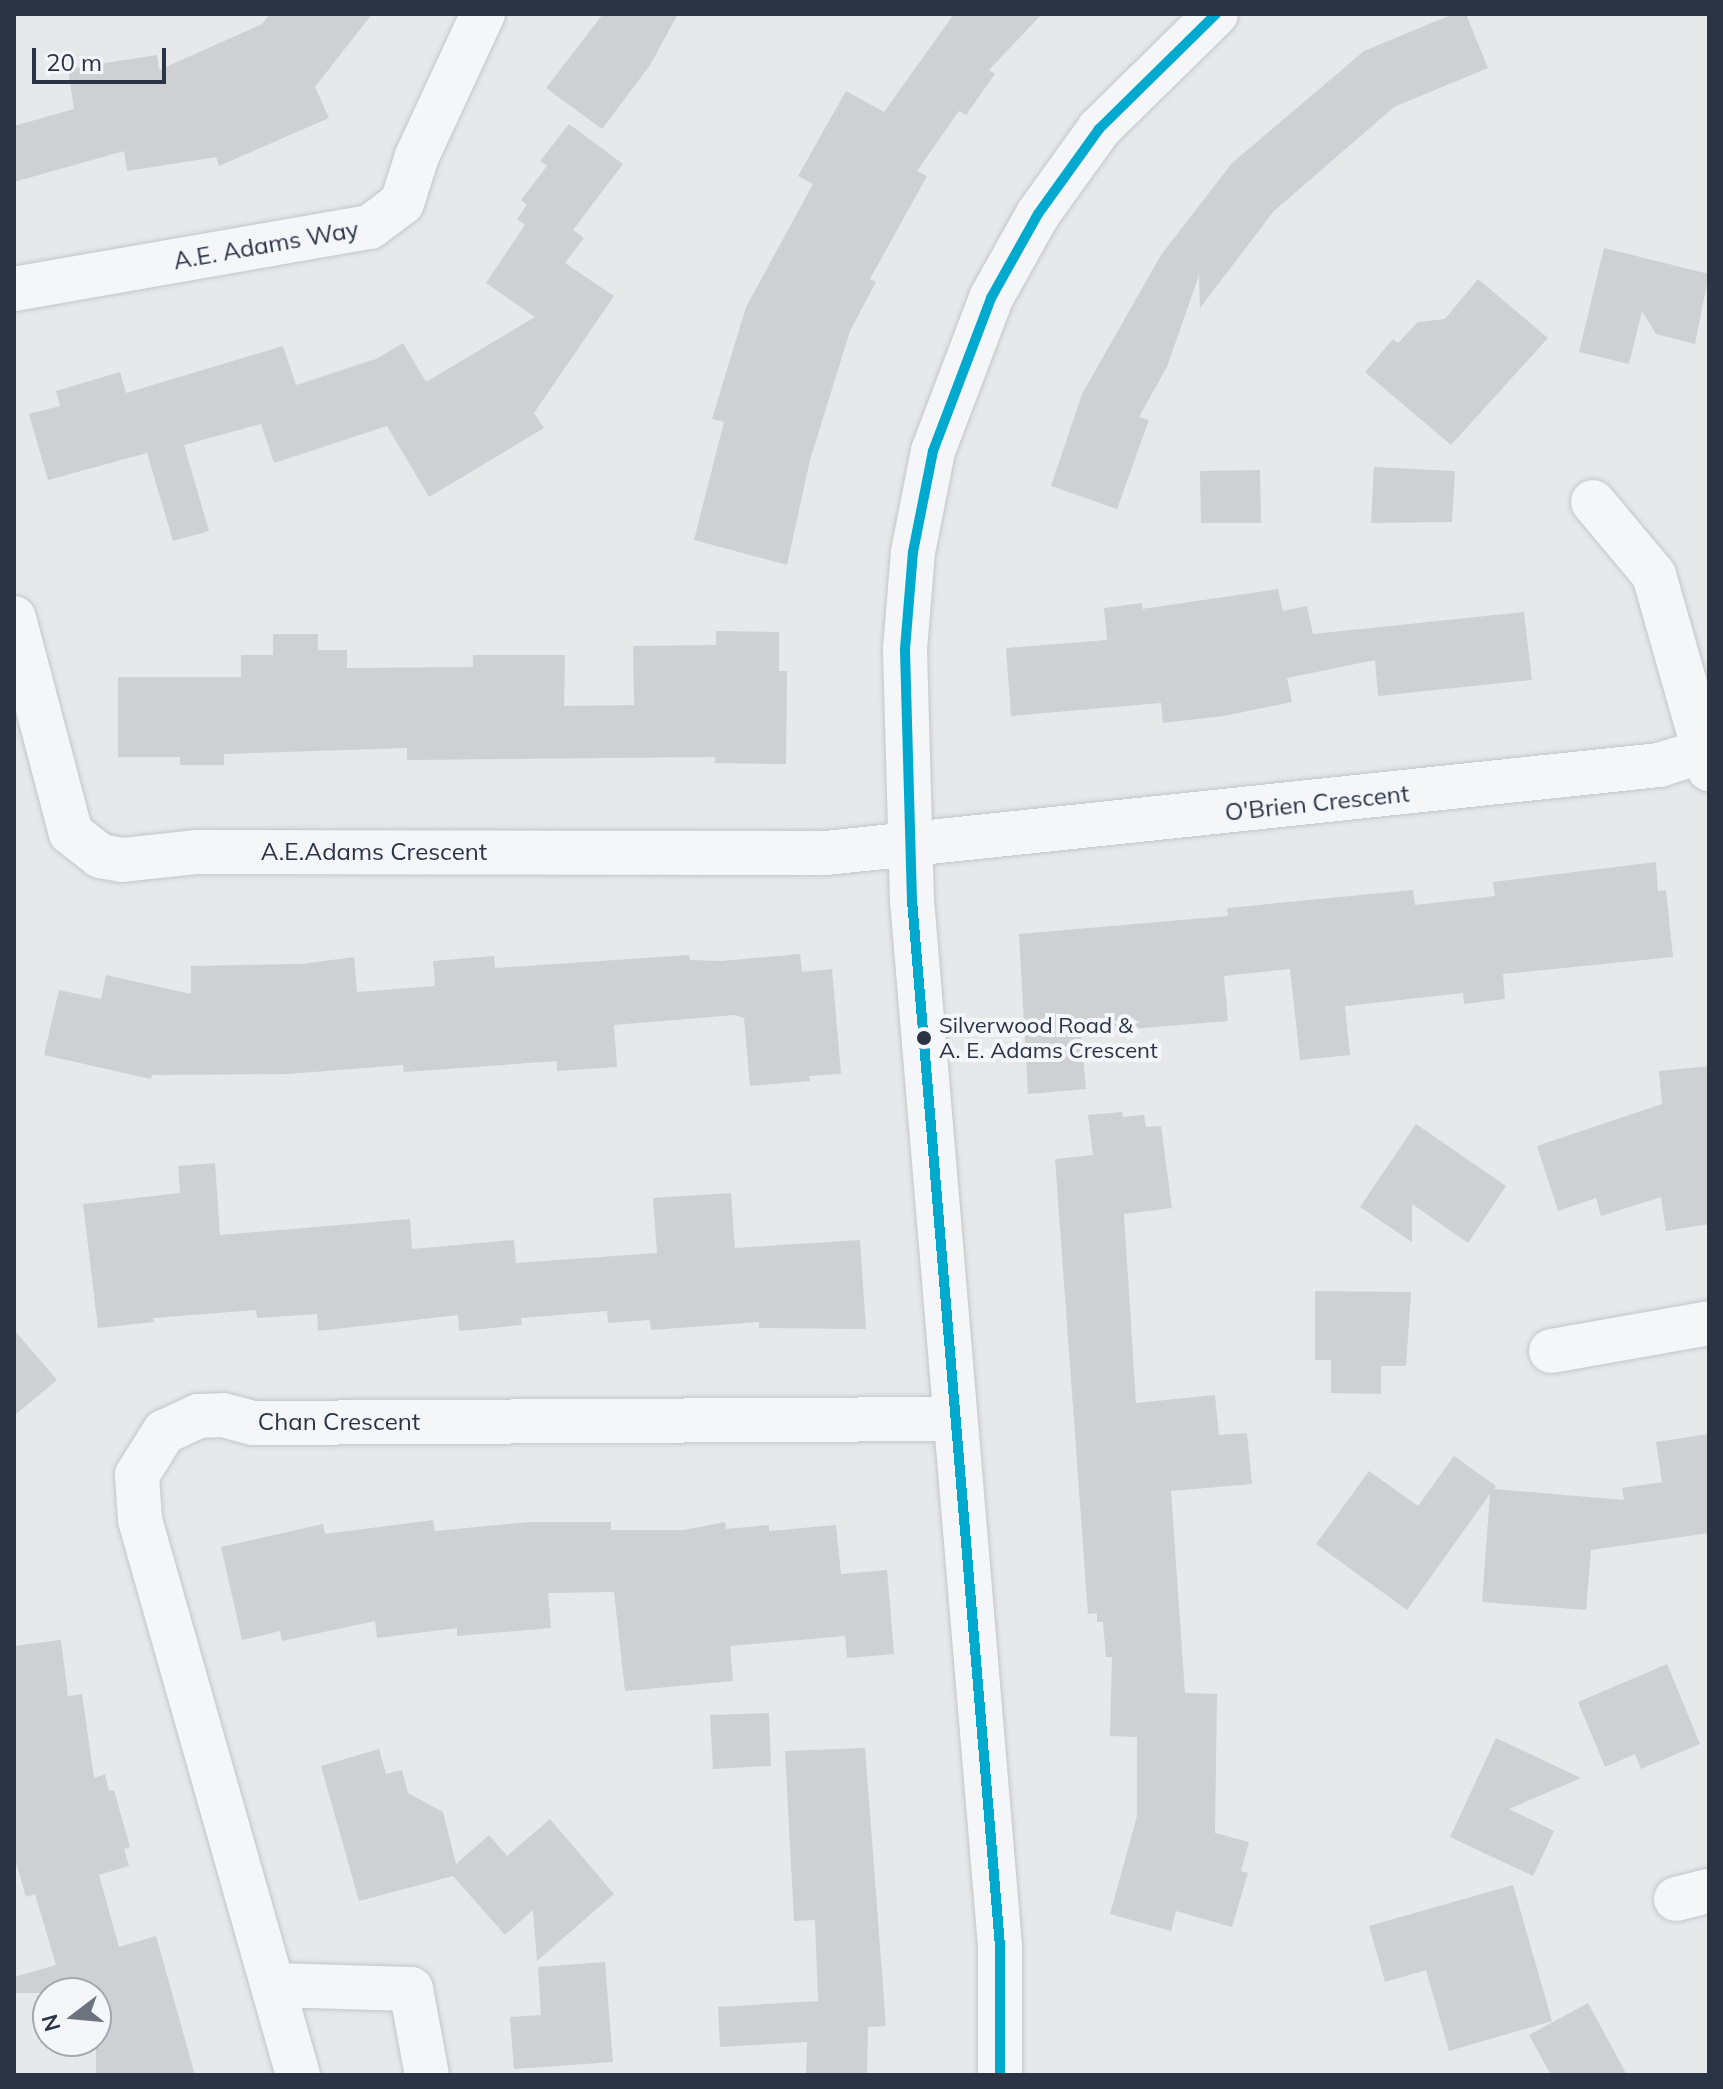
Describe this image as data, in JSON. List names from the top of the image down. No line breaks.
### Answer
{"streets":{"street":["A.E. Adams Way","O'Brien Crescent","A.E.Adams Crescent","Chan Crescent"]},"crossings":[["O'Brien Crescent","A.E.Adams Crescent"]],"places":["Silverwood Road & A. E. Adams Crescent"],"scale_bar":"20 m","north":"left"}
